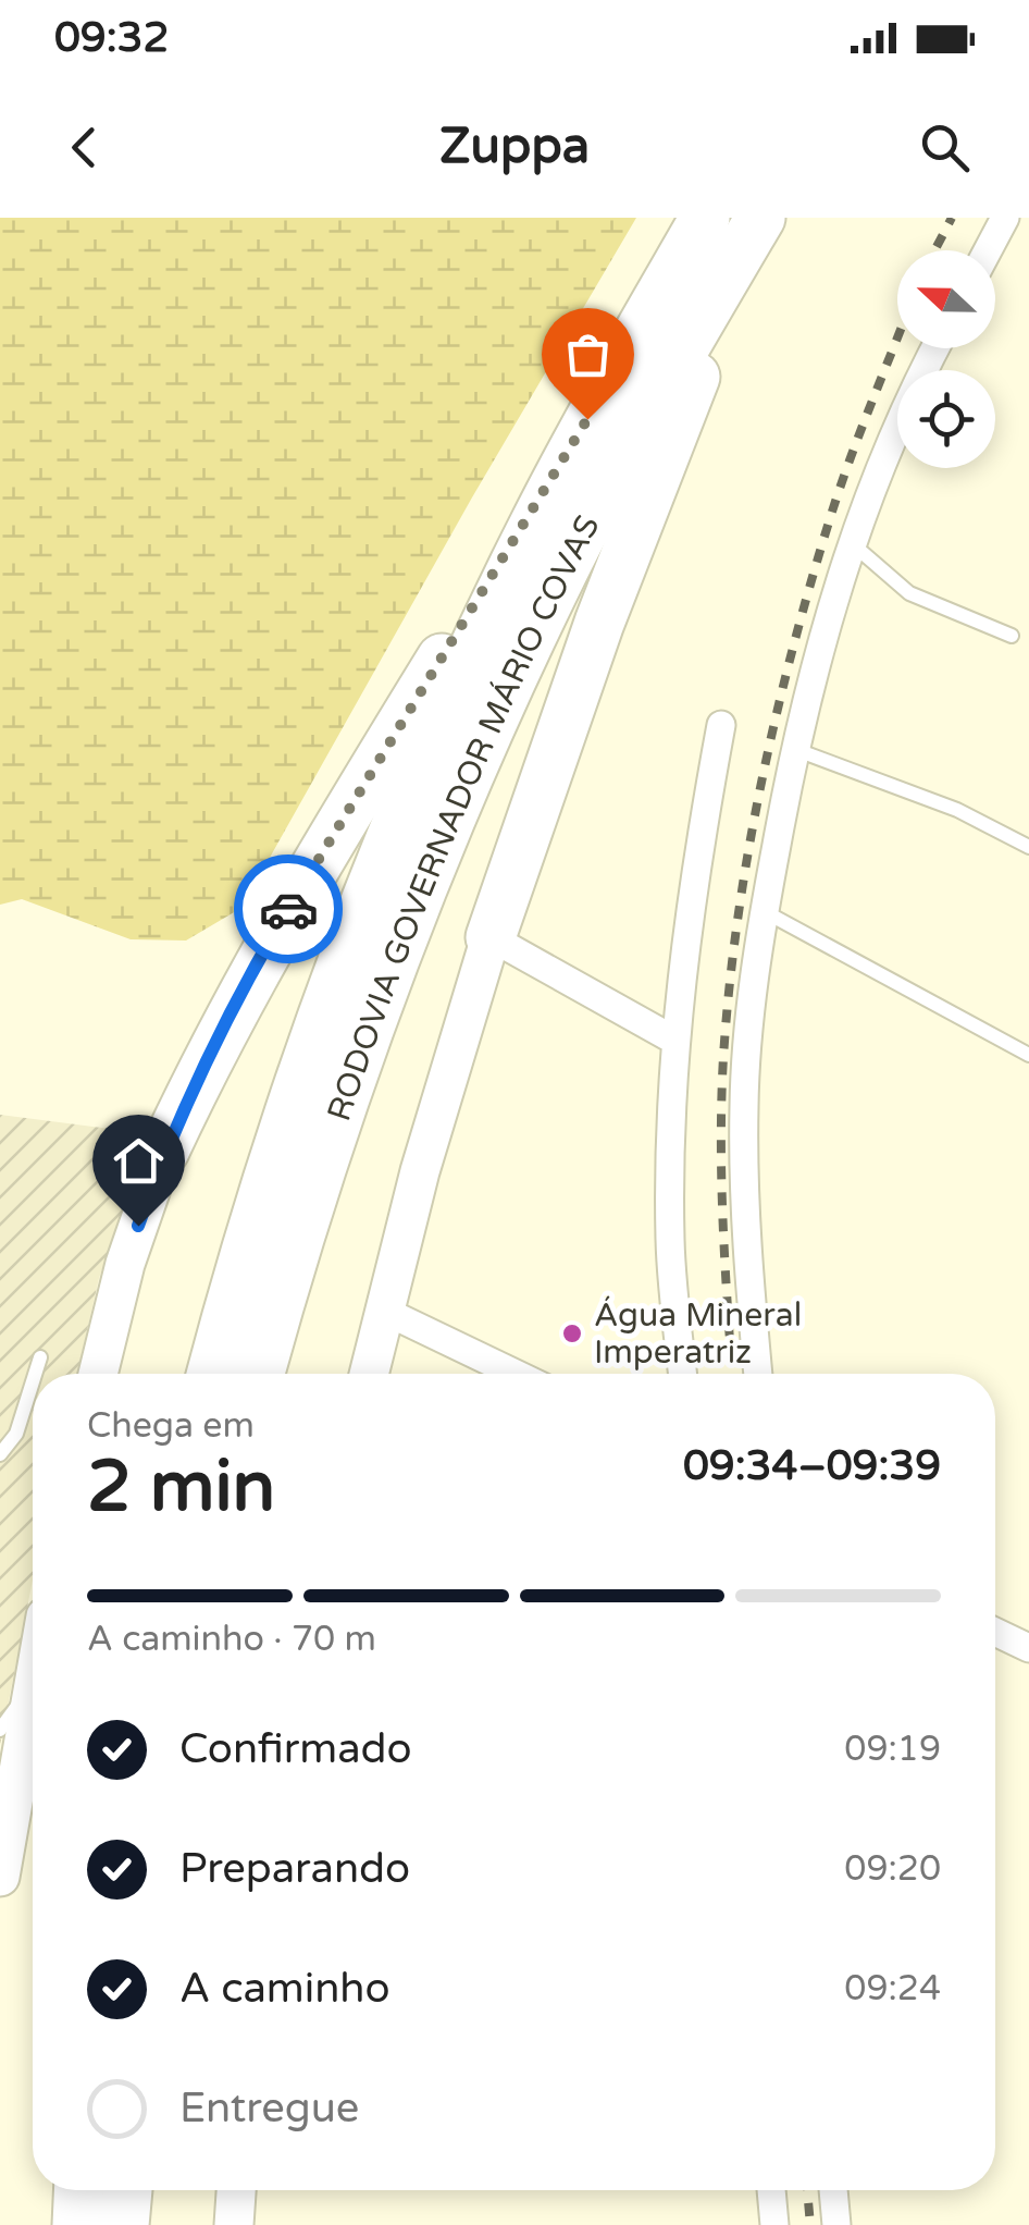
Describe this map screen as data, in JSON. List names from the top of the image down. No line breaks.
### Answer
{"streets":{"highway":["RODOVIA GOVERNADOR MÁRIO COVAS"]},"places":["Água Mineral Imperatriz"],"north":"left","page":{"status":"09:32","header":"Zuppa","heading":["2 min","Chega em","09:34–09:39"],"bar":"A caminho · 70 m","list":[["Confirmado","09:19"],["Preparando","09:20"],["A caminho","09:24"],"Entregue"]}}
